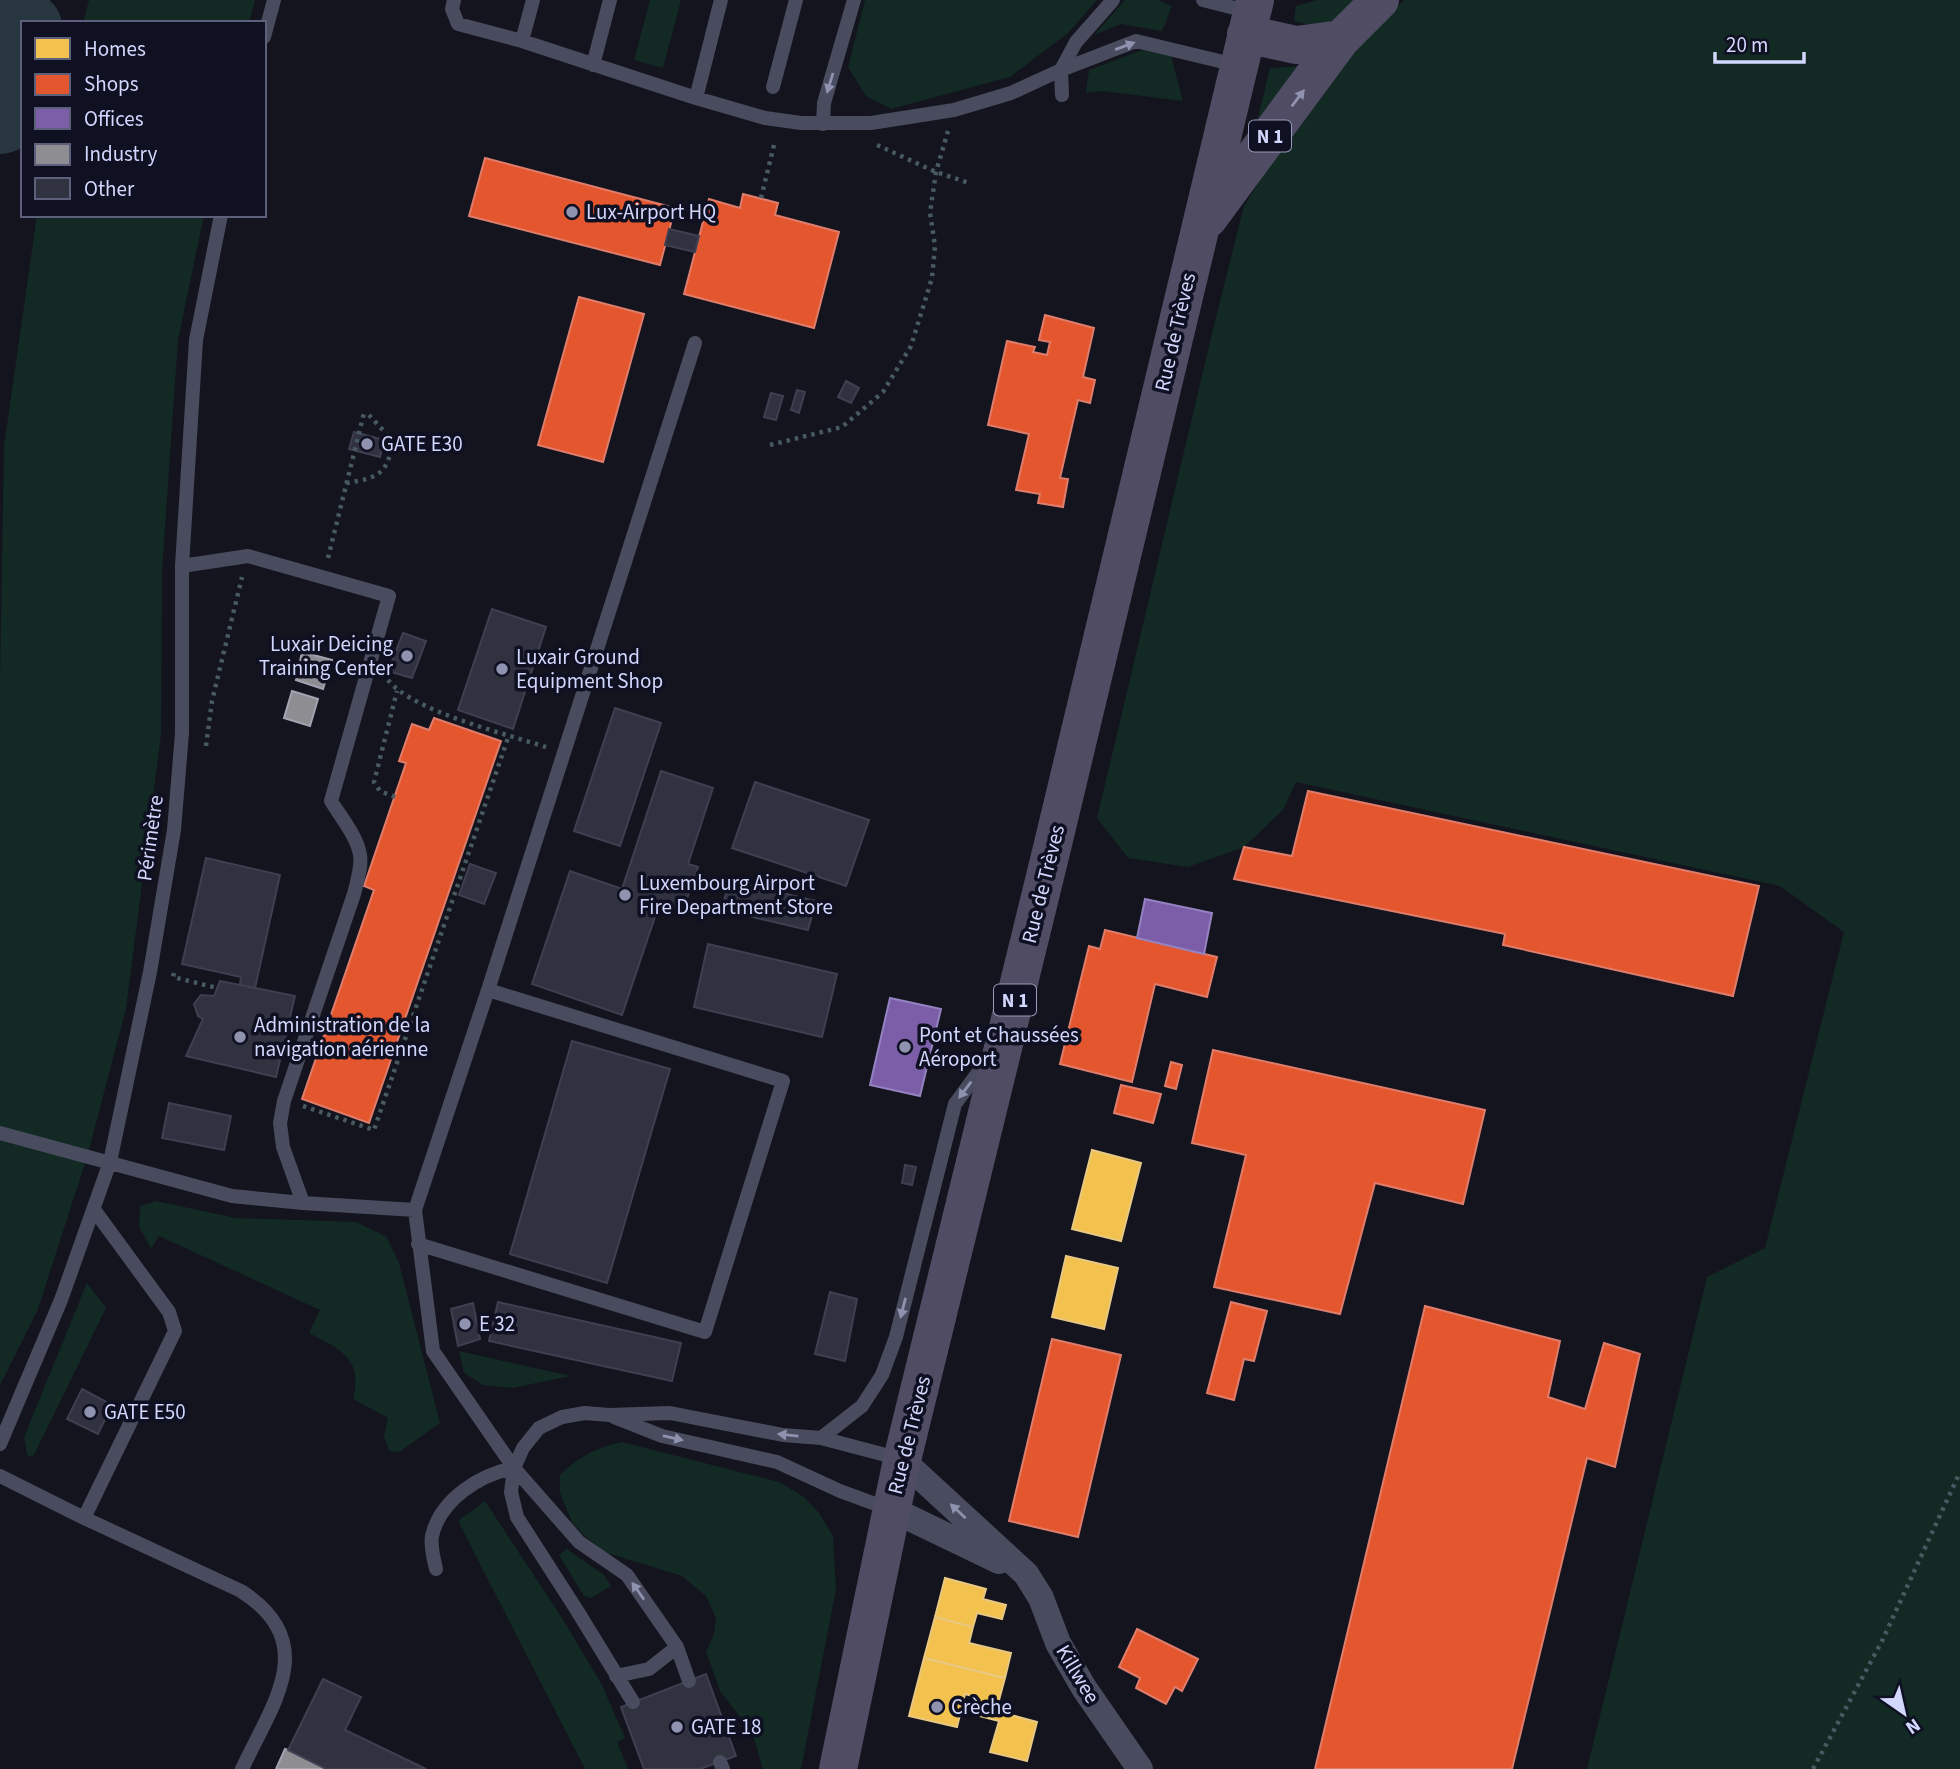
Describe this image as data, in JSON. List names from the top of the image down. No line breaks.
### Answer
{"streets":{"main road":["N 1","Rue de Trèves"],"street":["Killwee"],"lane":["Périmètre"]},"crossings":[["N 1","Rue de Trèves"],["Rue de Trèves","Killwee"]],"places":["Lux-Airport HQ","GATE E30","Luxair Deicing Training Center","Luxair Ground Equipment Shop","Luxembourg Airport Fire Department Store","Administration de la navigation aérienne","Pont et Chaussées Aéroport","E 32","GATE E50","Crèche","GATE 18"],"legend":["Homes","Shops","Offices","Industry","Other"],"scale_bar":"20 m","north":"bottom right"}
